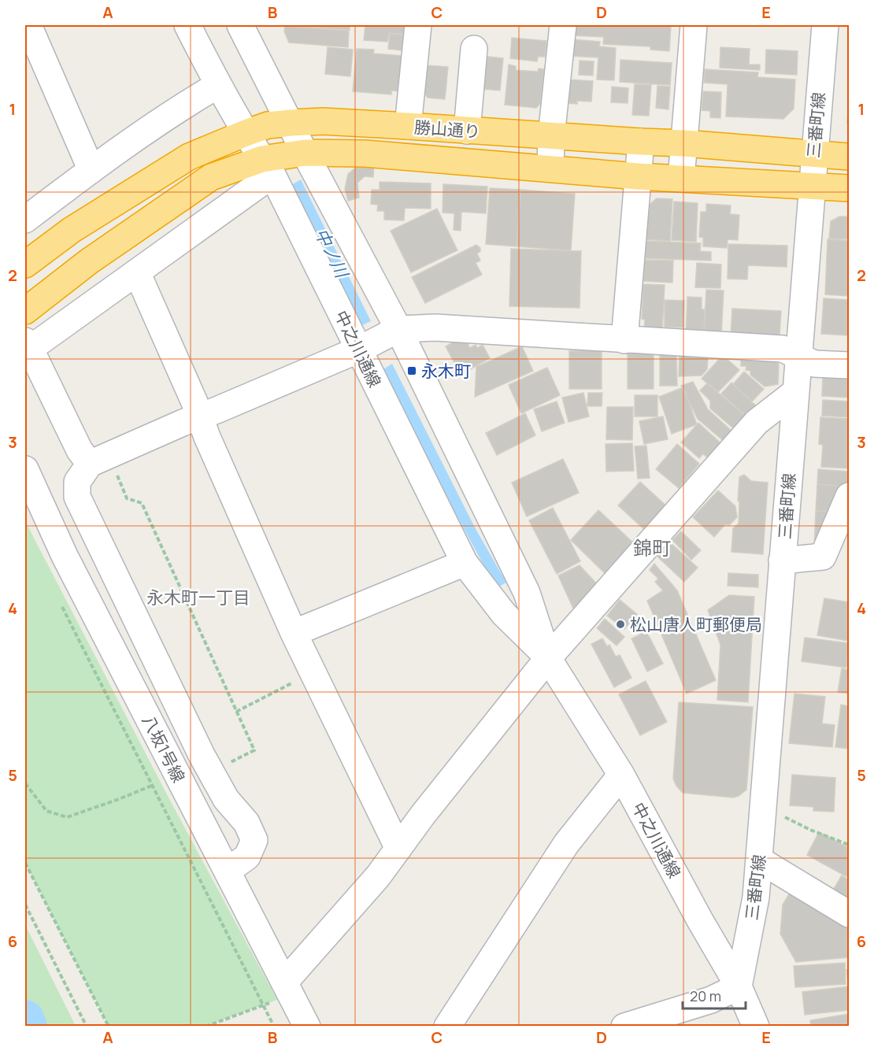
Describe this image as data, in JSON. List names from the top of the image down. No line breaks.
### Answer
{"streets":{"highway":["勝山通り"],"street":["三番町線","中之川通線","八坂1号線"]},"crossings":[["三番町線","勝山通り"],["三番町線","中之川通線"],["勝山通り","中之川通線"]],"districts":["錦町","永木町一丁目"],"water":["中ノ川"],"places":{"transit":["永木町"],"other":["松山唐人町郵便局"]},"scale_bar":"20 m","grid":{"columns":["A","B","C","D","E"],"rows":["1","2","3","4","5","6"]}}
